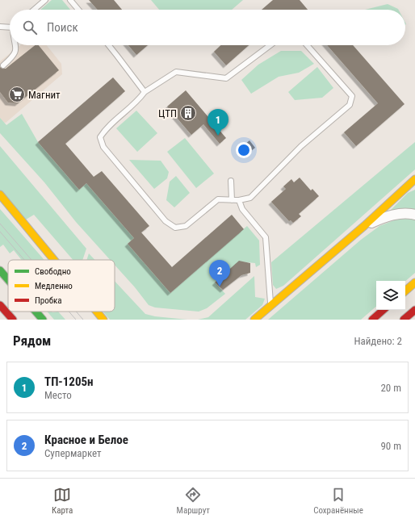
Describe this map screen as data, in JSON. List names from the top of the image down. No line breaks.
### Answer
{"places":{"supermarket":["Магнит"],"building":["ЦТП"]},"legend":["Свободно","Медленно","Пробка"],"page":{"search":"Поиск","pins":["1","2"],"heading":["Рядом","Найдено: 2"],"list":[{"mark":"1","name":"ТП-1205н","note":"Место","value":"20 m"},{"mark":"2","name":"Красное и Белое","note":"Супермаркет","value":"90 m"}],"nav":["Карта","Маршрут","Сохранённые"]}}
